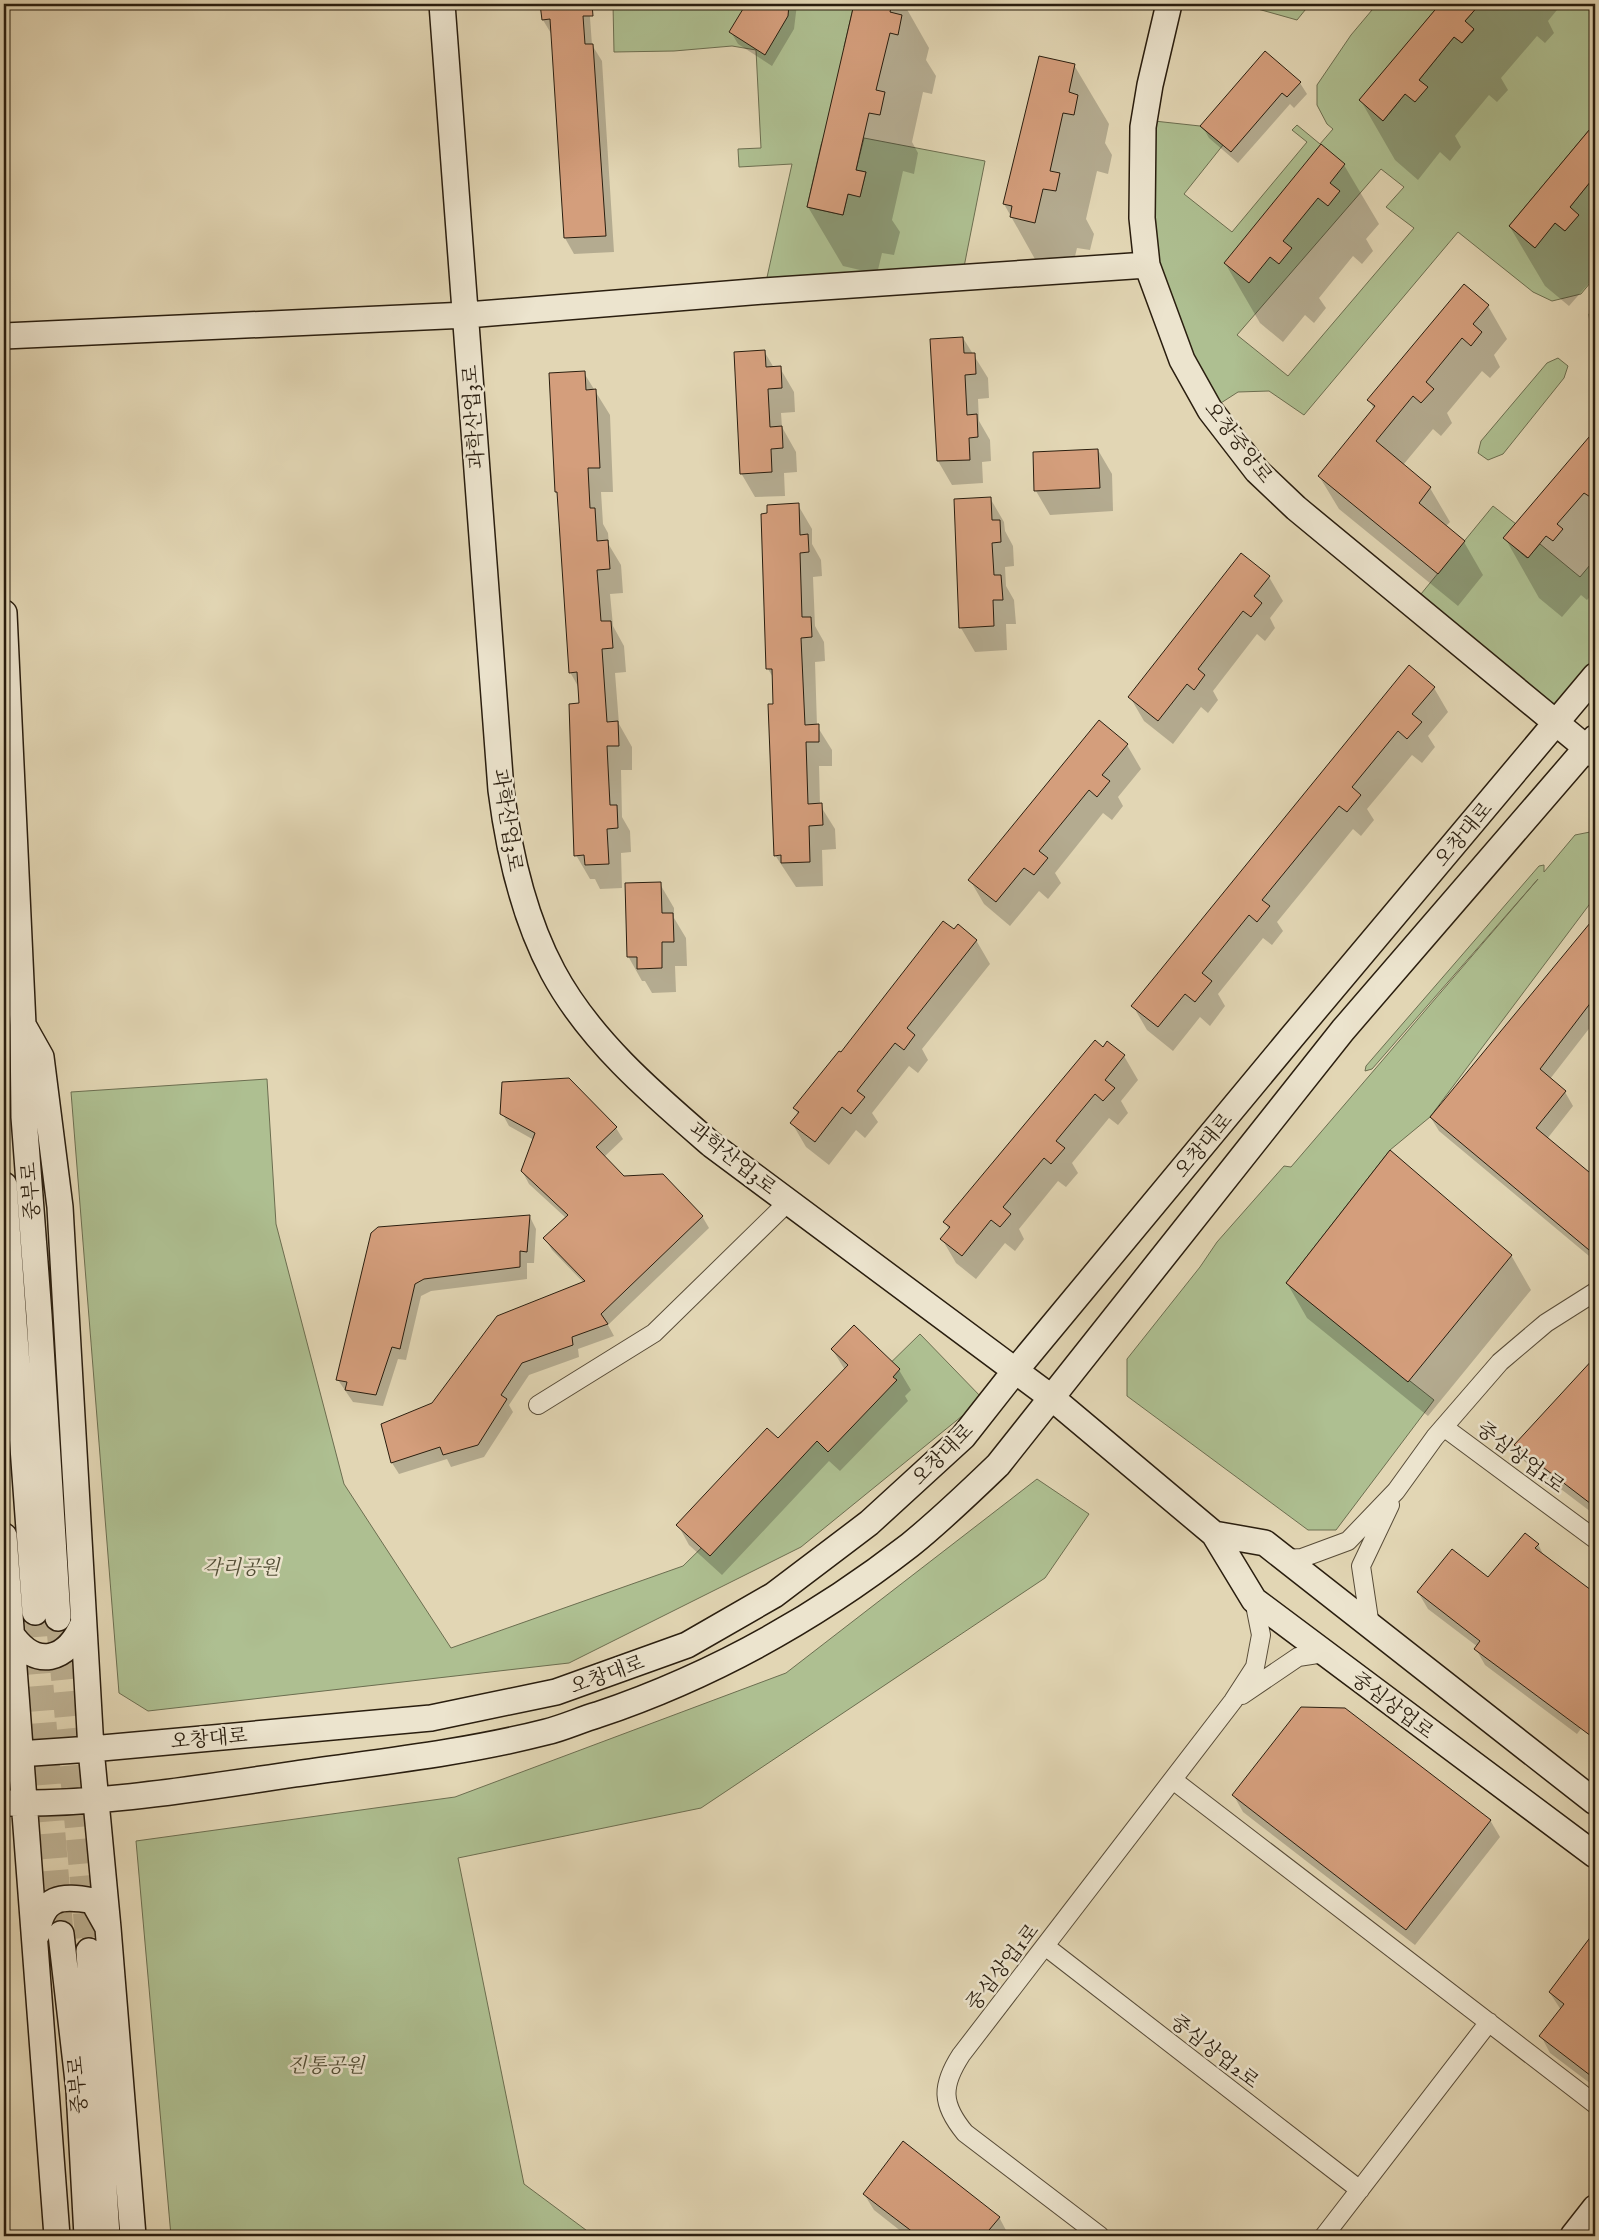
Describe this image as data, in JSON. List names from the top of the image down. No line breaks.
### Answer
{"streets":{"main road":["과학산업3로","오창중앙로","오창대로","중부로","중심상업로"],"street":["중심상업1로","중심상업2로"]},"crossings":[["과학산업3로","오창대로"],["과학산업3로","중심상업로"],["오창중앙로","오창대로"],["오창대로","중심상업로"],["중심상업1로","중심상업2로"]],"parks":["각리공원","진통공원"]}
